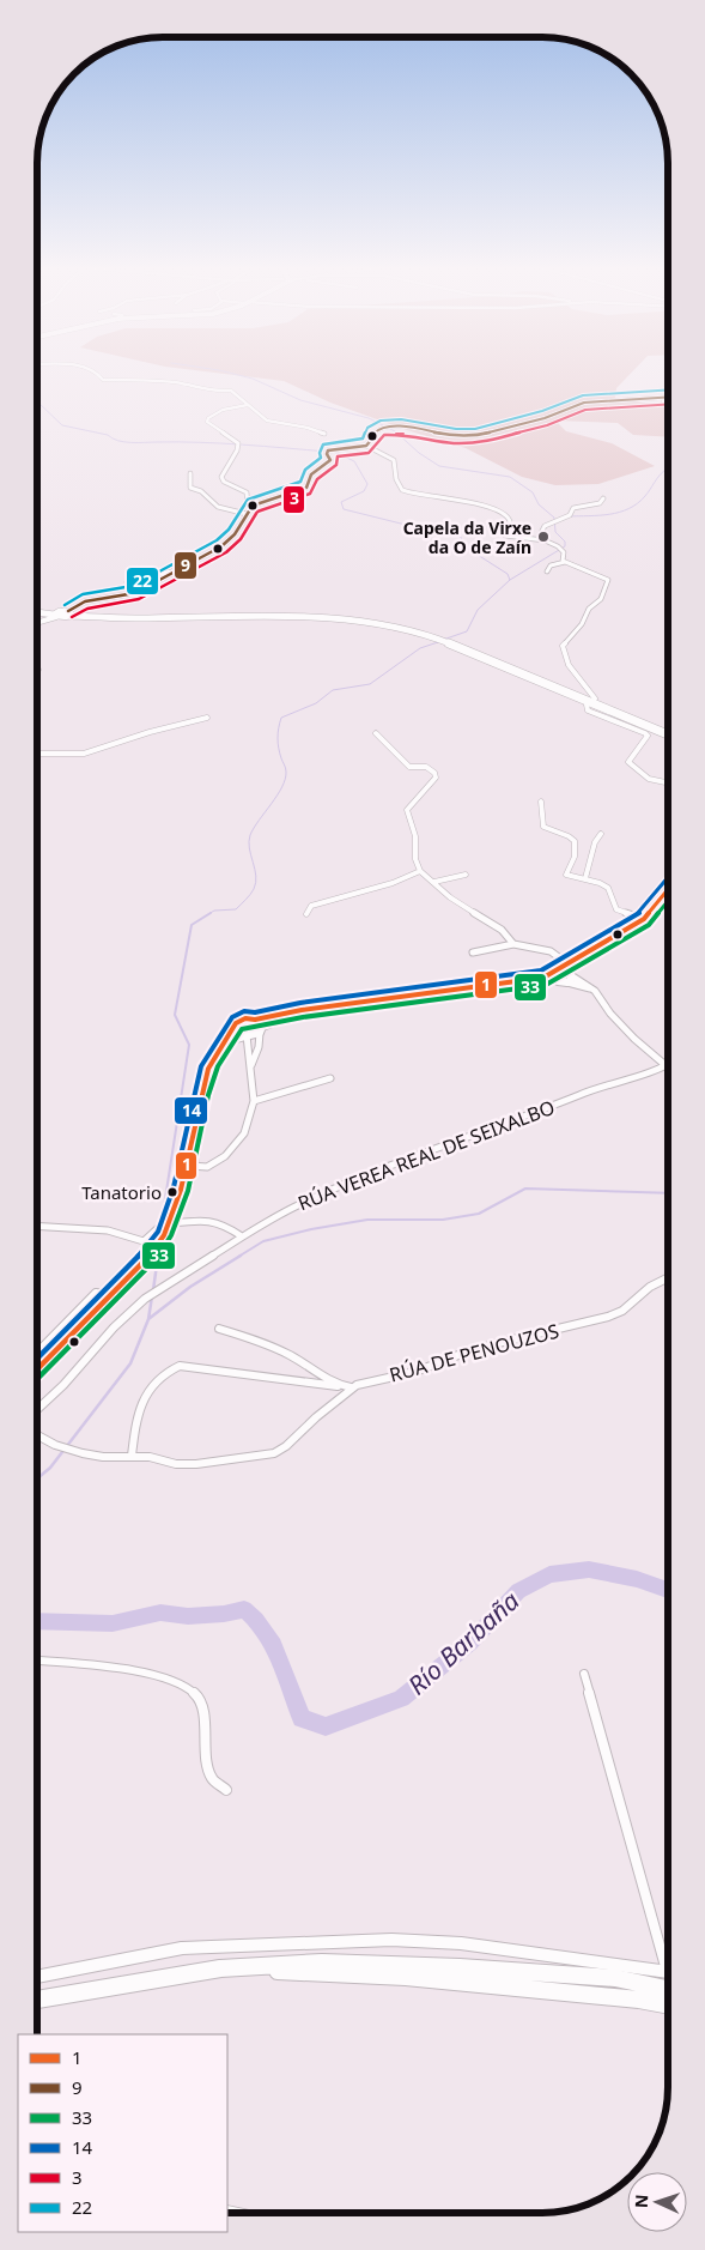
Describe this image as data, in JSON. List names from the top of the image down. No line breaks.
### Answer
{"streets":{"street":["RÚA VEREA REAL DE SEIXALBO","RÚA DE PENOUZOS"]},"water":["Río Barbaña"],"places":["Capela da Virxe da O de Zaín","Tanatorio"],"lines":["transit line 22","transit line 9","transit line 3","transit line 14","transit line 1","transit line 33"],"legend":["1","9","33","14","3","22"],"north":"left"}
